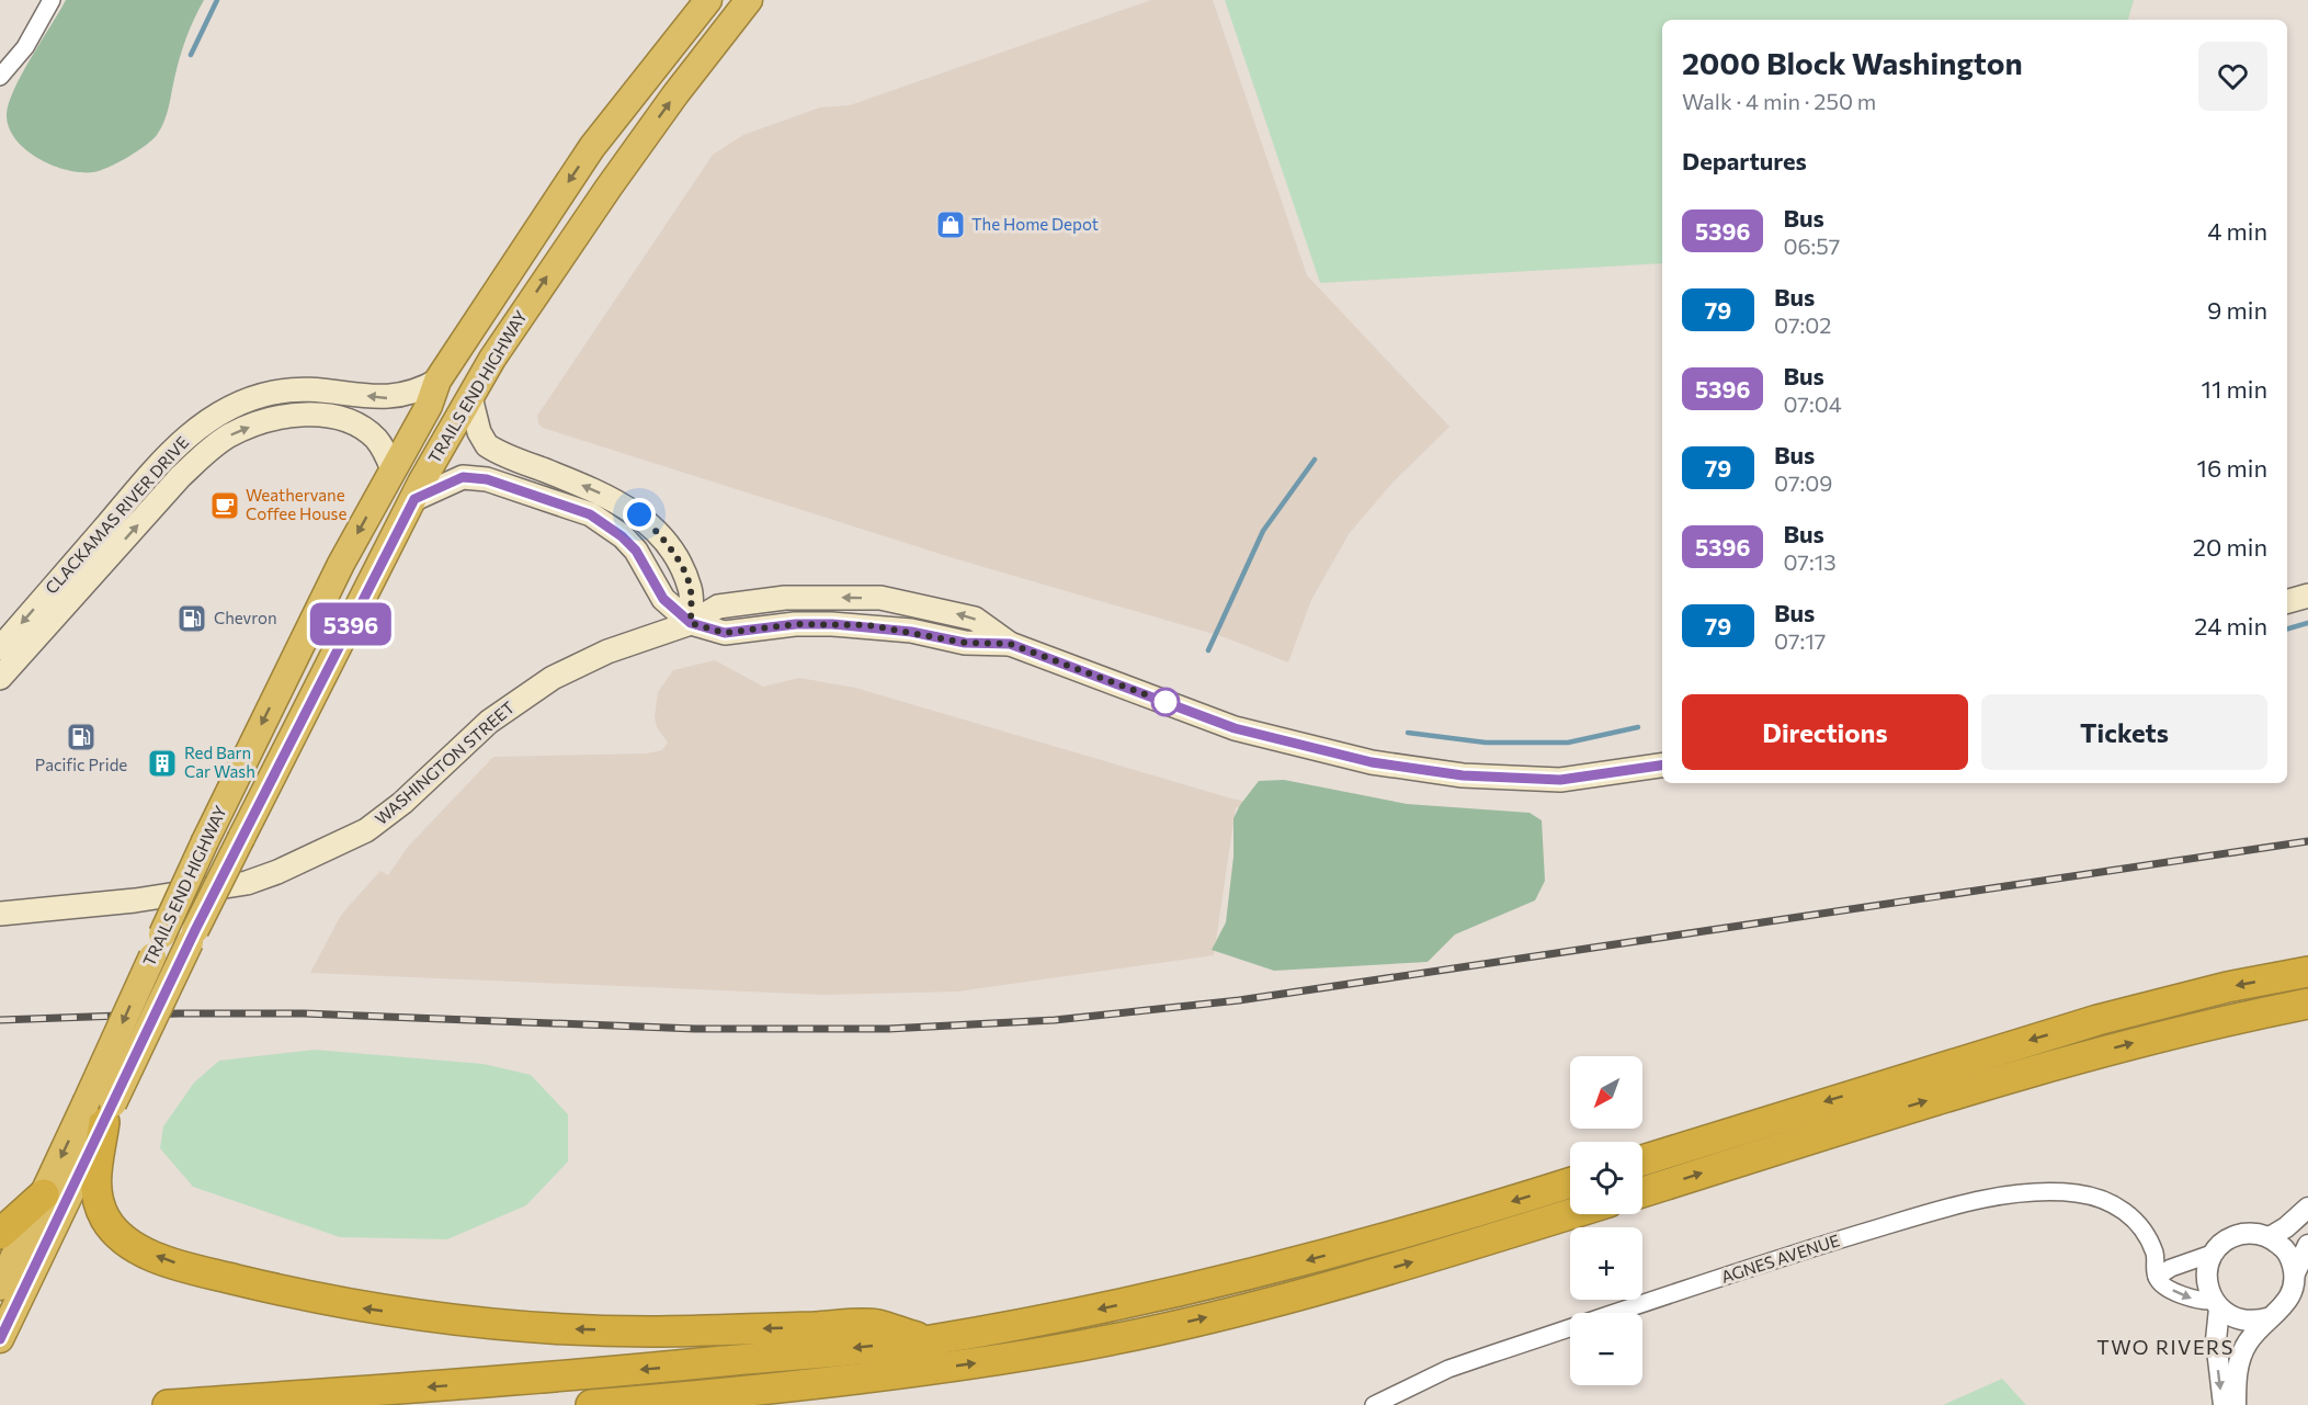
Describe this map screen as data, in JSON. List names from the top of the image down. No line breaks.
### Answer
{"streets":{"highway":["TRAILS END HIGHWAY"],"main road":["CLACKAMAS RIVER DRIVE","WASHINGTON STREET"],"street":["AGNES AVENUE"]},"crossings":[["TRAILS END HIGHWAY","CLACKAMAS RIVER DRIVE"]],"districts":["TWO RIVERS"],"places":{"shop":["The Home Depot"],"cafe":["Weathervane Coffee House"],"fuel station":["Chevron","Pacific Pride"],"building":["Red Barn Car Wash"]},"lines":["bus line 5396"],"north":"bottom left","page":{"on_map":"5396","heading":[["2000 Block Washington","Walk · 4 min · 250 m"],"Departures"],"list":[{"mark":"5396","name":"Bus","note":"06:57","value":"4 min"},{"mark":"79","name":"Bus","note":"07:02","value":"9 min"},{"mark":"5396","name":"Bus","note":"07:04","value":"11 min"},{"mark":"79","name":"Bus","note":"07:09","value":"16 min"},{"mark":"5396","name":"Bus","note":"07:13","value":"20 min"},{"mark":"79","name":"Bus","note":"07:17","value":"24 min"}],"buttons":["Directions","Tickets"],"map_buttons":["+","−"]}}
